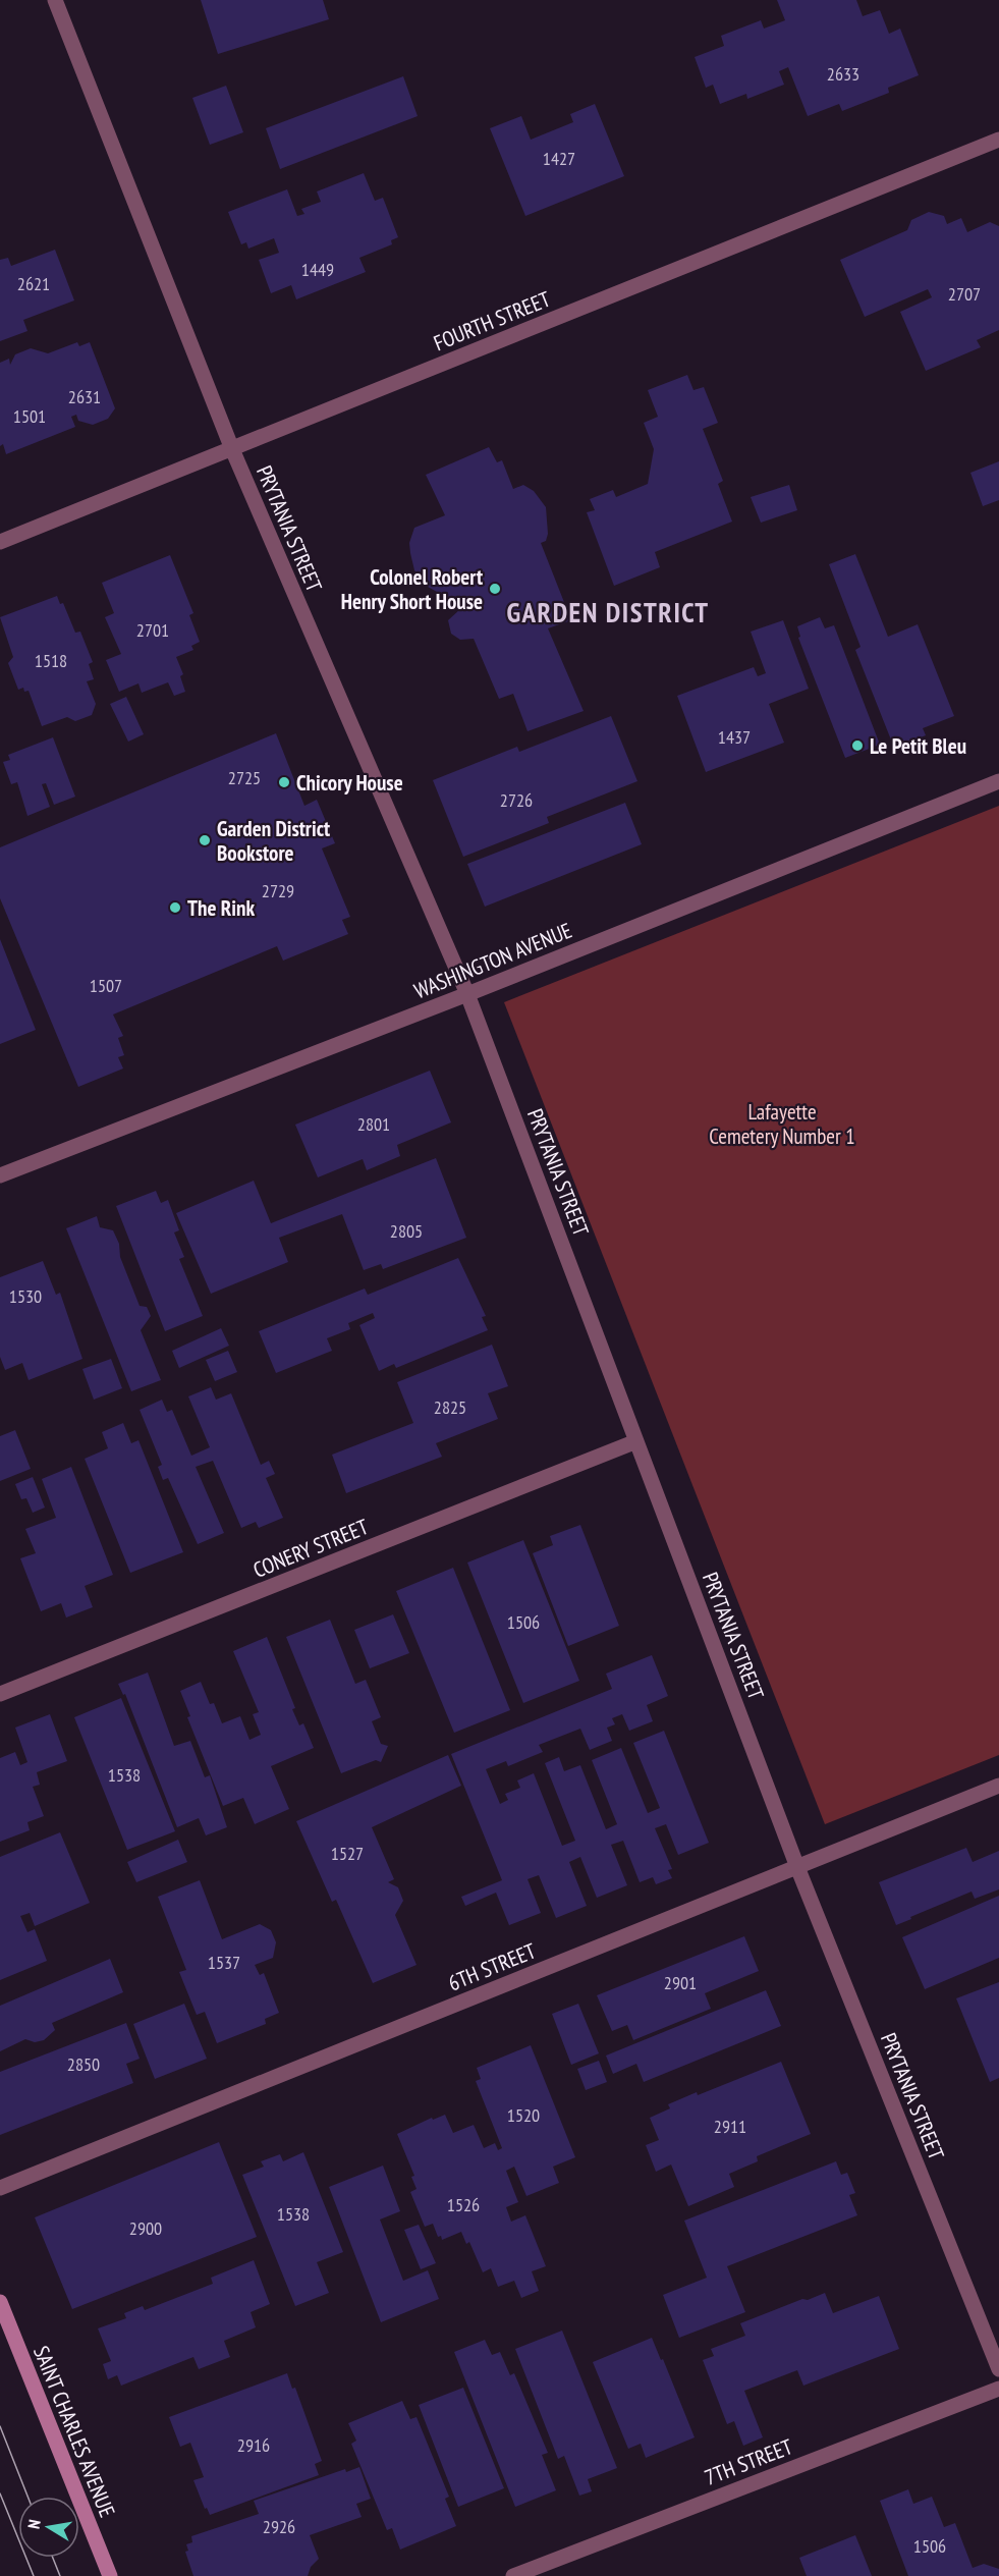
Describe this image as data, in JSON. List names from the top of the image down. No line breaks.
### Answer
{"streets":{"main road":["SAINT CHARLES AVENUE"],"street":["FOURTH STREET","PRYTANIA STREET","WASHINGTON AVENUE","CONERY STREET","6TH STREET","7TH STREET"]},"crossings":[["FOURTH STREET","PRYTANIA STREET"],["PRYTANIA STREET","WASHINGTON AVENUE"],["PRYTANIA STREET","CONERY STREET"],["PRYTANIA STREET","6TH STREET"]],"districts":["GARDEN DISTRICT"],"parks":["Lafayette Cemetery Number 1"],"places":["Colonel Robert Henry Short House","Le Petit Bleu","Chicory House","Garden District Bookstore","The Rink"],"house_numbers":["2633","1427","1449","2621","2707","2631","1501","2701","1518","1437","2725","2726","2729","1507","2801","2805","1530","2825","1506","1538","1527","1537","2901","2850","1520","2911","1526","1538","2900","2916","2926","1506"],"north":"left"}
